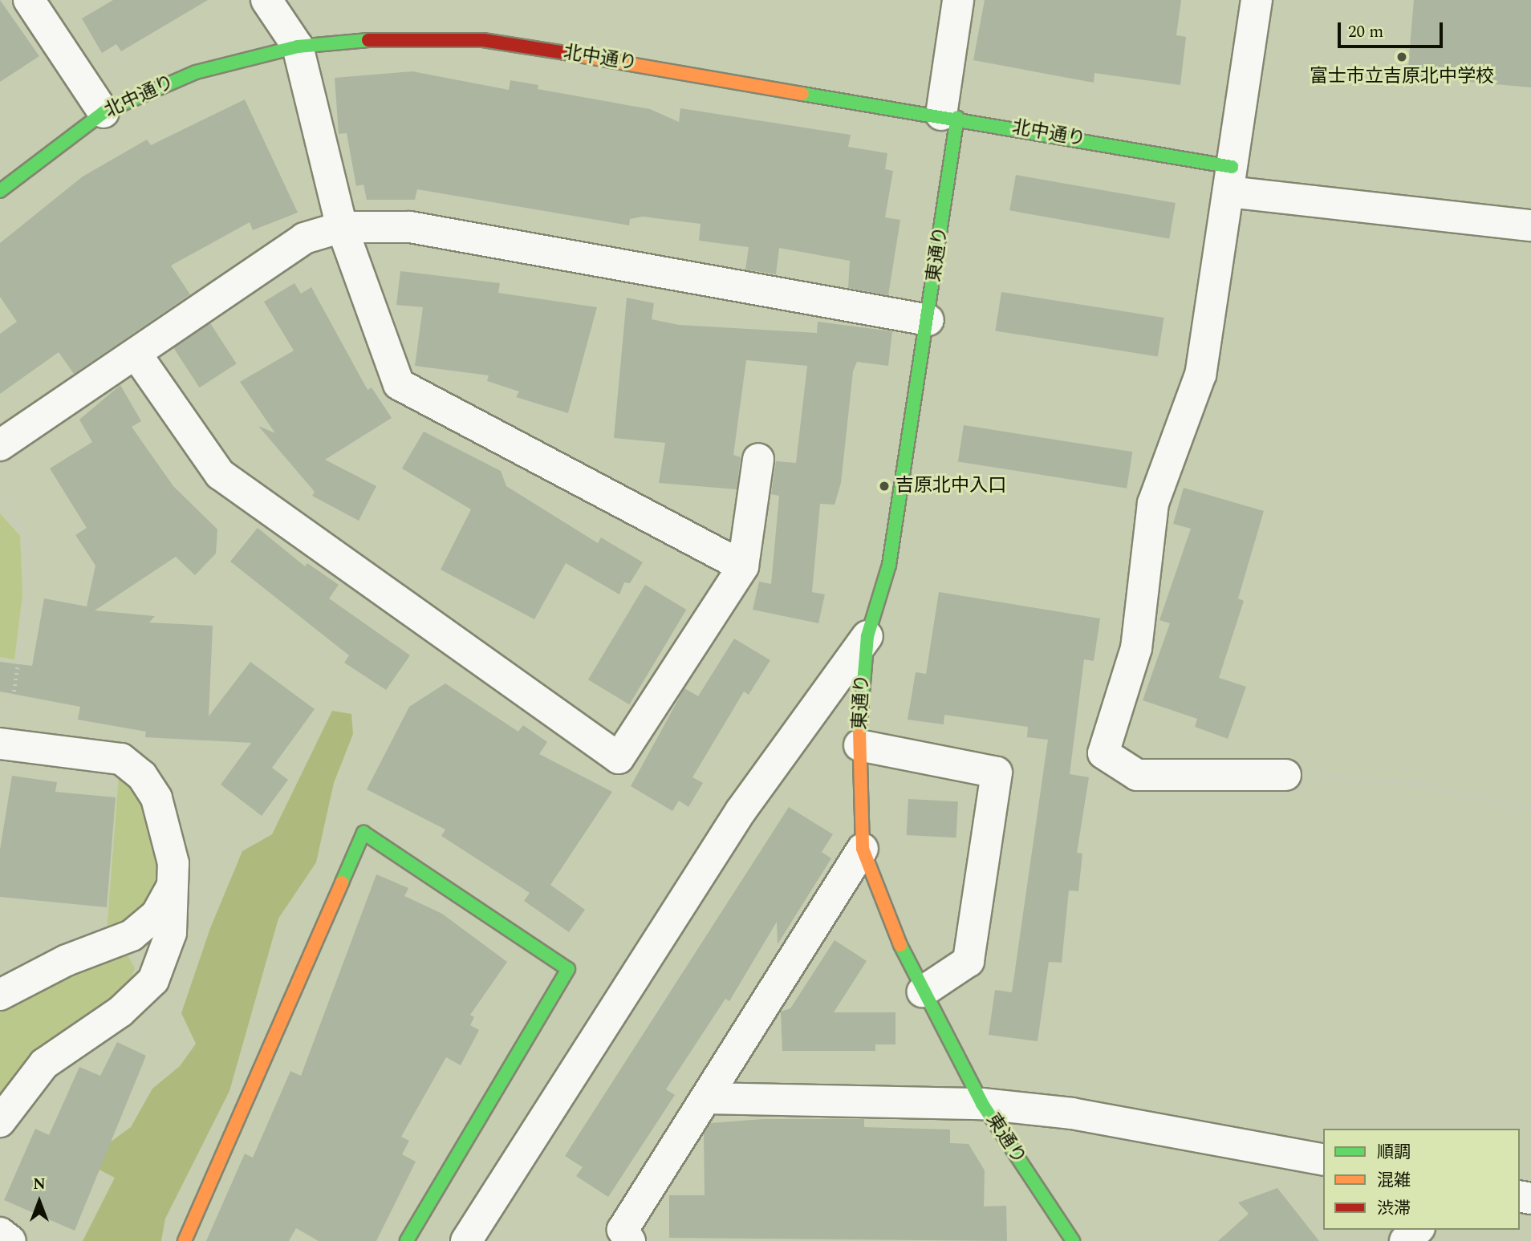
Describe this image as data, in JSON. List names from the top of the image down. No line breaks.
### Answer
{"streets":{"street":["北中通り","東通り"]},"crossings":[["北中通り","東通り"]],"places":["富士市立吉原北中学校","吉原北中入口"],"legend":["順調","混雑","渋滞"],"scale_bar":"20 m","north":"top"}
